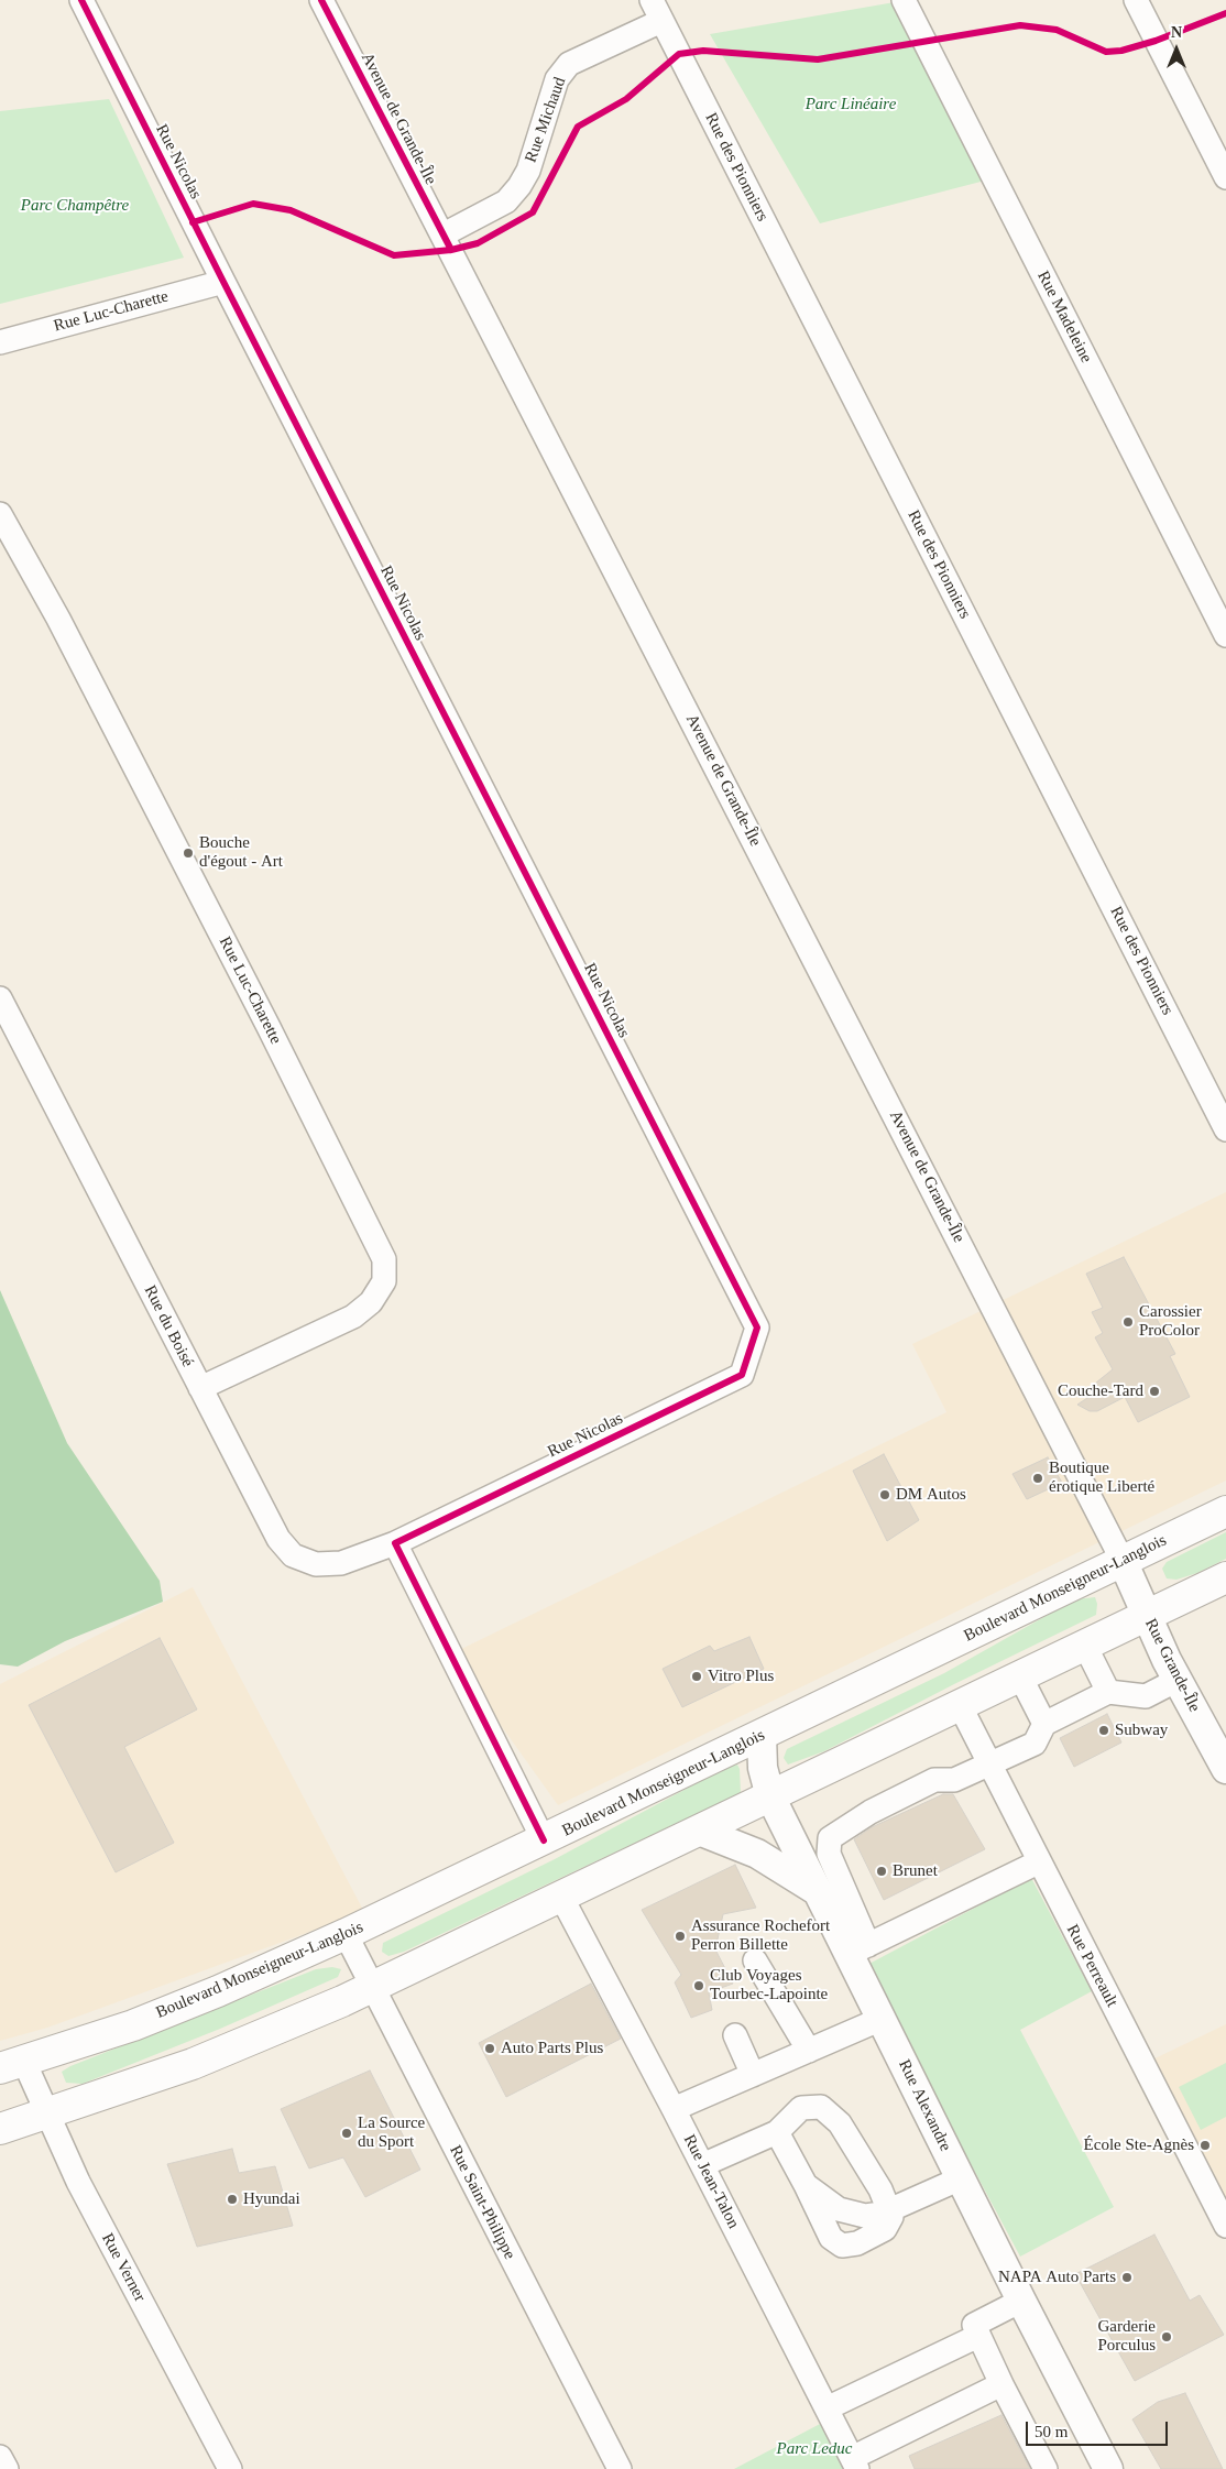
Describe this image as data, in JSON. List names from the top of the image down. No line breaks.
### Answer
{"streets":{"highway":["Boulevard Monseigneur-Langlois"],"main road":["Rue Grande-Île","Rue Alexandre"],"street":["Avenue de Grande-Île","Rue Michaud","Rue Nicolas","Rue des Pionniers","Rue Luc-Charette","Rue Madeleine","Rue du Boisé","Rue Perreault","Rue Jean-Talon","Rue Saint-Philippe","Rue Verner"]},"crossings":[["Avenue de Grande-Île","Rue Michaud"],["Avenue de Grande-Île","Boulevard Monseigneur-Langlois"],["Avenue de Grande-Île","Rue Grande-Île"],["Rue Michaud","Rue des Pionniers"],["Rue Nicolas","Rue Luc-Charette"],["Rue Nicolas","Rue du Boisé"],["Rue Luc-Charette","Rue du Boisé"],["Boulevard Monseigneur-Langlois","Rue Grande-Île"],["Boulevard Monseigneur-Langlois","Rue Alexandre"],["Boulevard Monseigneur-Langlois","Rue Saint-Philippe"],["Boulevard Monseigneur-Langlois","Rue Verner"]],"parks":["Parc Linéaire","Parc Champêtre","Parc Leduc"],"places":["Bouche d'égout - Art","Carossier ProColor","Couche-Tard","Boutique érotique Liberté","DM Autos","Vitro Plus","Subway","Brunet","Assurance Rochefort Perron Billette","Club Voyages Tourbec-Lapointe","Auto Parts Plus","La Source du Sport","École Ste-Agnès","Hyundai","NAPA Auto Parts","Garderie Porculus"],"scale_bar":"50 m","north":"top"}
